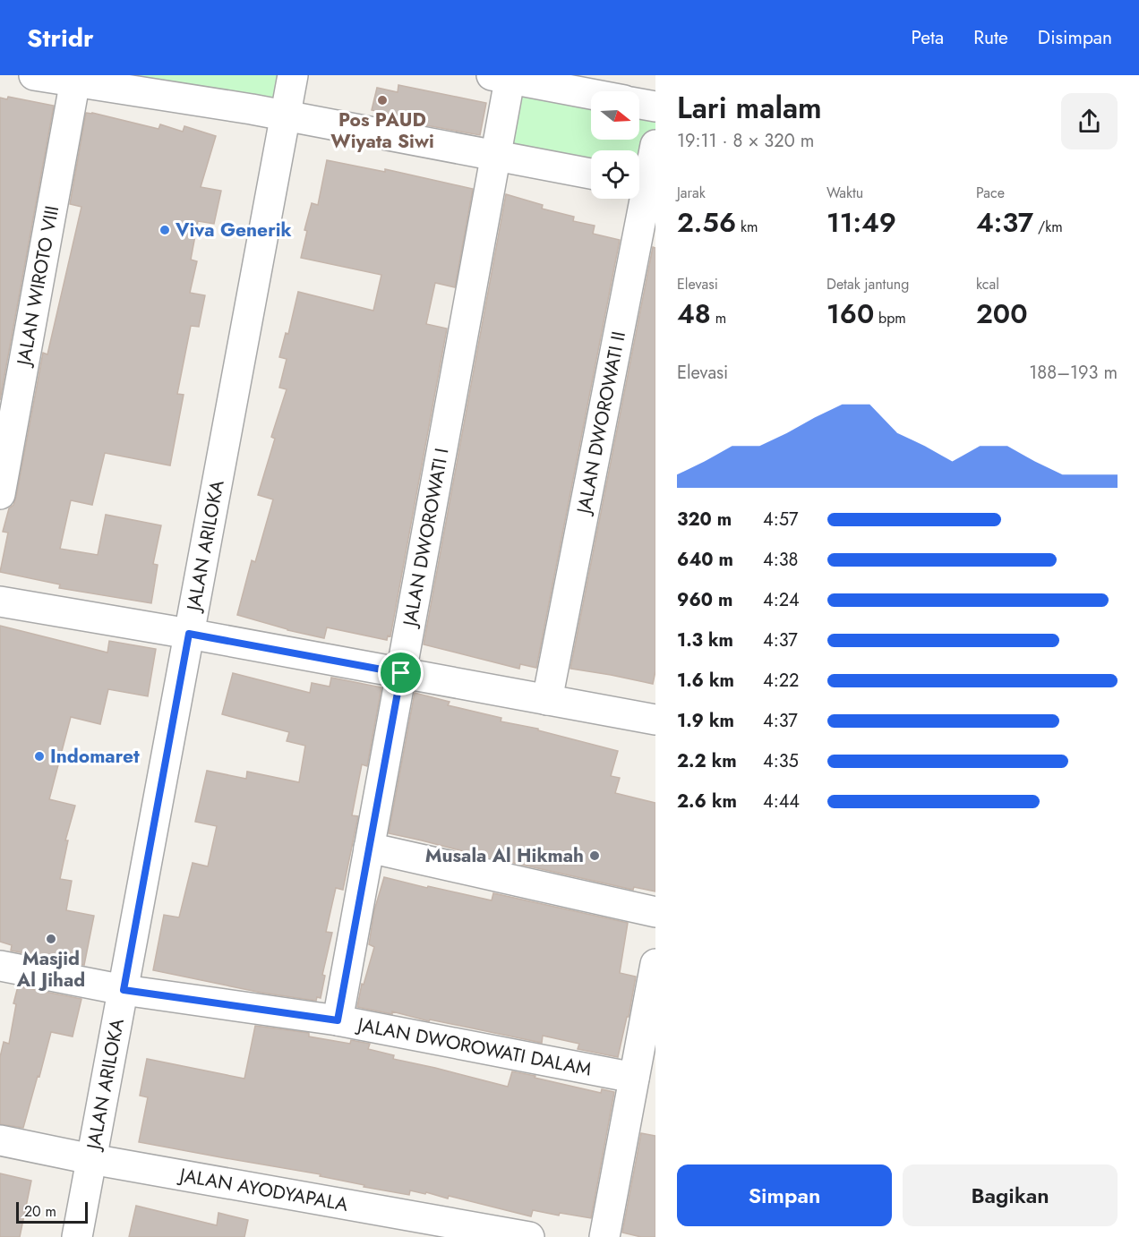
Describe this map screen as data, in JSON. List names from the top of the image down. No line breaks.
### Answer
{"streets":{"street":["JALAN WIROTO VIII","JALAN DWOROWATI II","JALAN DWOROWATI I","JALAN ARILOKA","JALAN DWOROWATI DALAM","JALAN AYODYAPALA"]},"crossings":[["JALAN DWOROWATI I","JALAN DWOROWATI DALAM"],["JALAN ARILOKA","JALAN DWOROWATI DALAM"],["JALAN ARILOKA","JALAN AYODYAPALA"]],"places":["Pos PAUD Wiyata Siwi","Viva Generik","Indomaret","Musala Al Hikmah","Masjid Al Jihad"],"scale_bar":"20 m","north":"right","page":{"header":"Stridr","nav":["Peta","Rute","Disimpan"],"heading":["Lari malam","19:11 · 8 × 320 m"],"stats":[["Jarak","2.56 km"],["Waktu","11:49"],["Pace","4:37 /km"],["Elevasi","48 m"],["Detak jantung","160 bpm"],["kcal","200"]],"chart":["Elevasi","188–193 m"],"list":[{"name":"320 m","note":"4:57"},{"name":"640 m","note":"4:38"},{"name":"960 m","note":"4:24"},{"name":"1.3 km","note":"4:37"},{"name":"1.6 km","note":"4:22"},{"name":"1.9 km","note":"4:37"},{"name":"2.2 km","note":"4:35"},{"name":"2.6 km","note":"4:44"}],"buttons":["Simpan","Bagikan"],"scale":"20 m"}}
